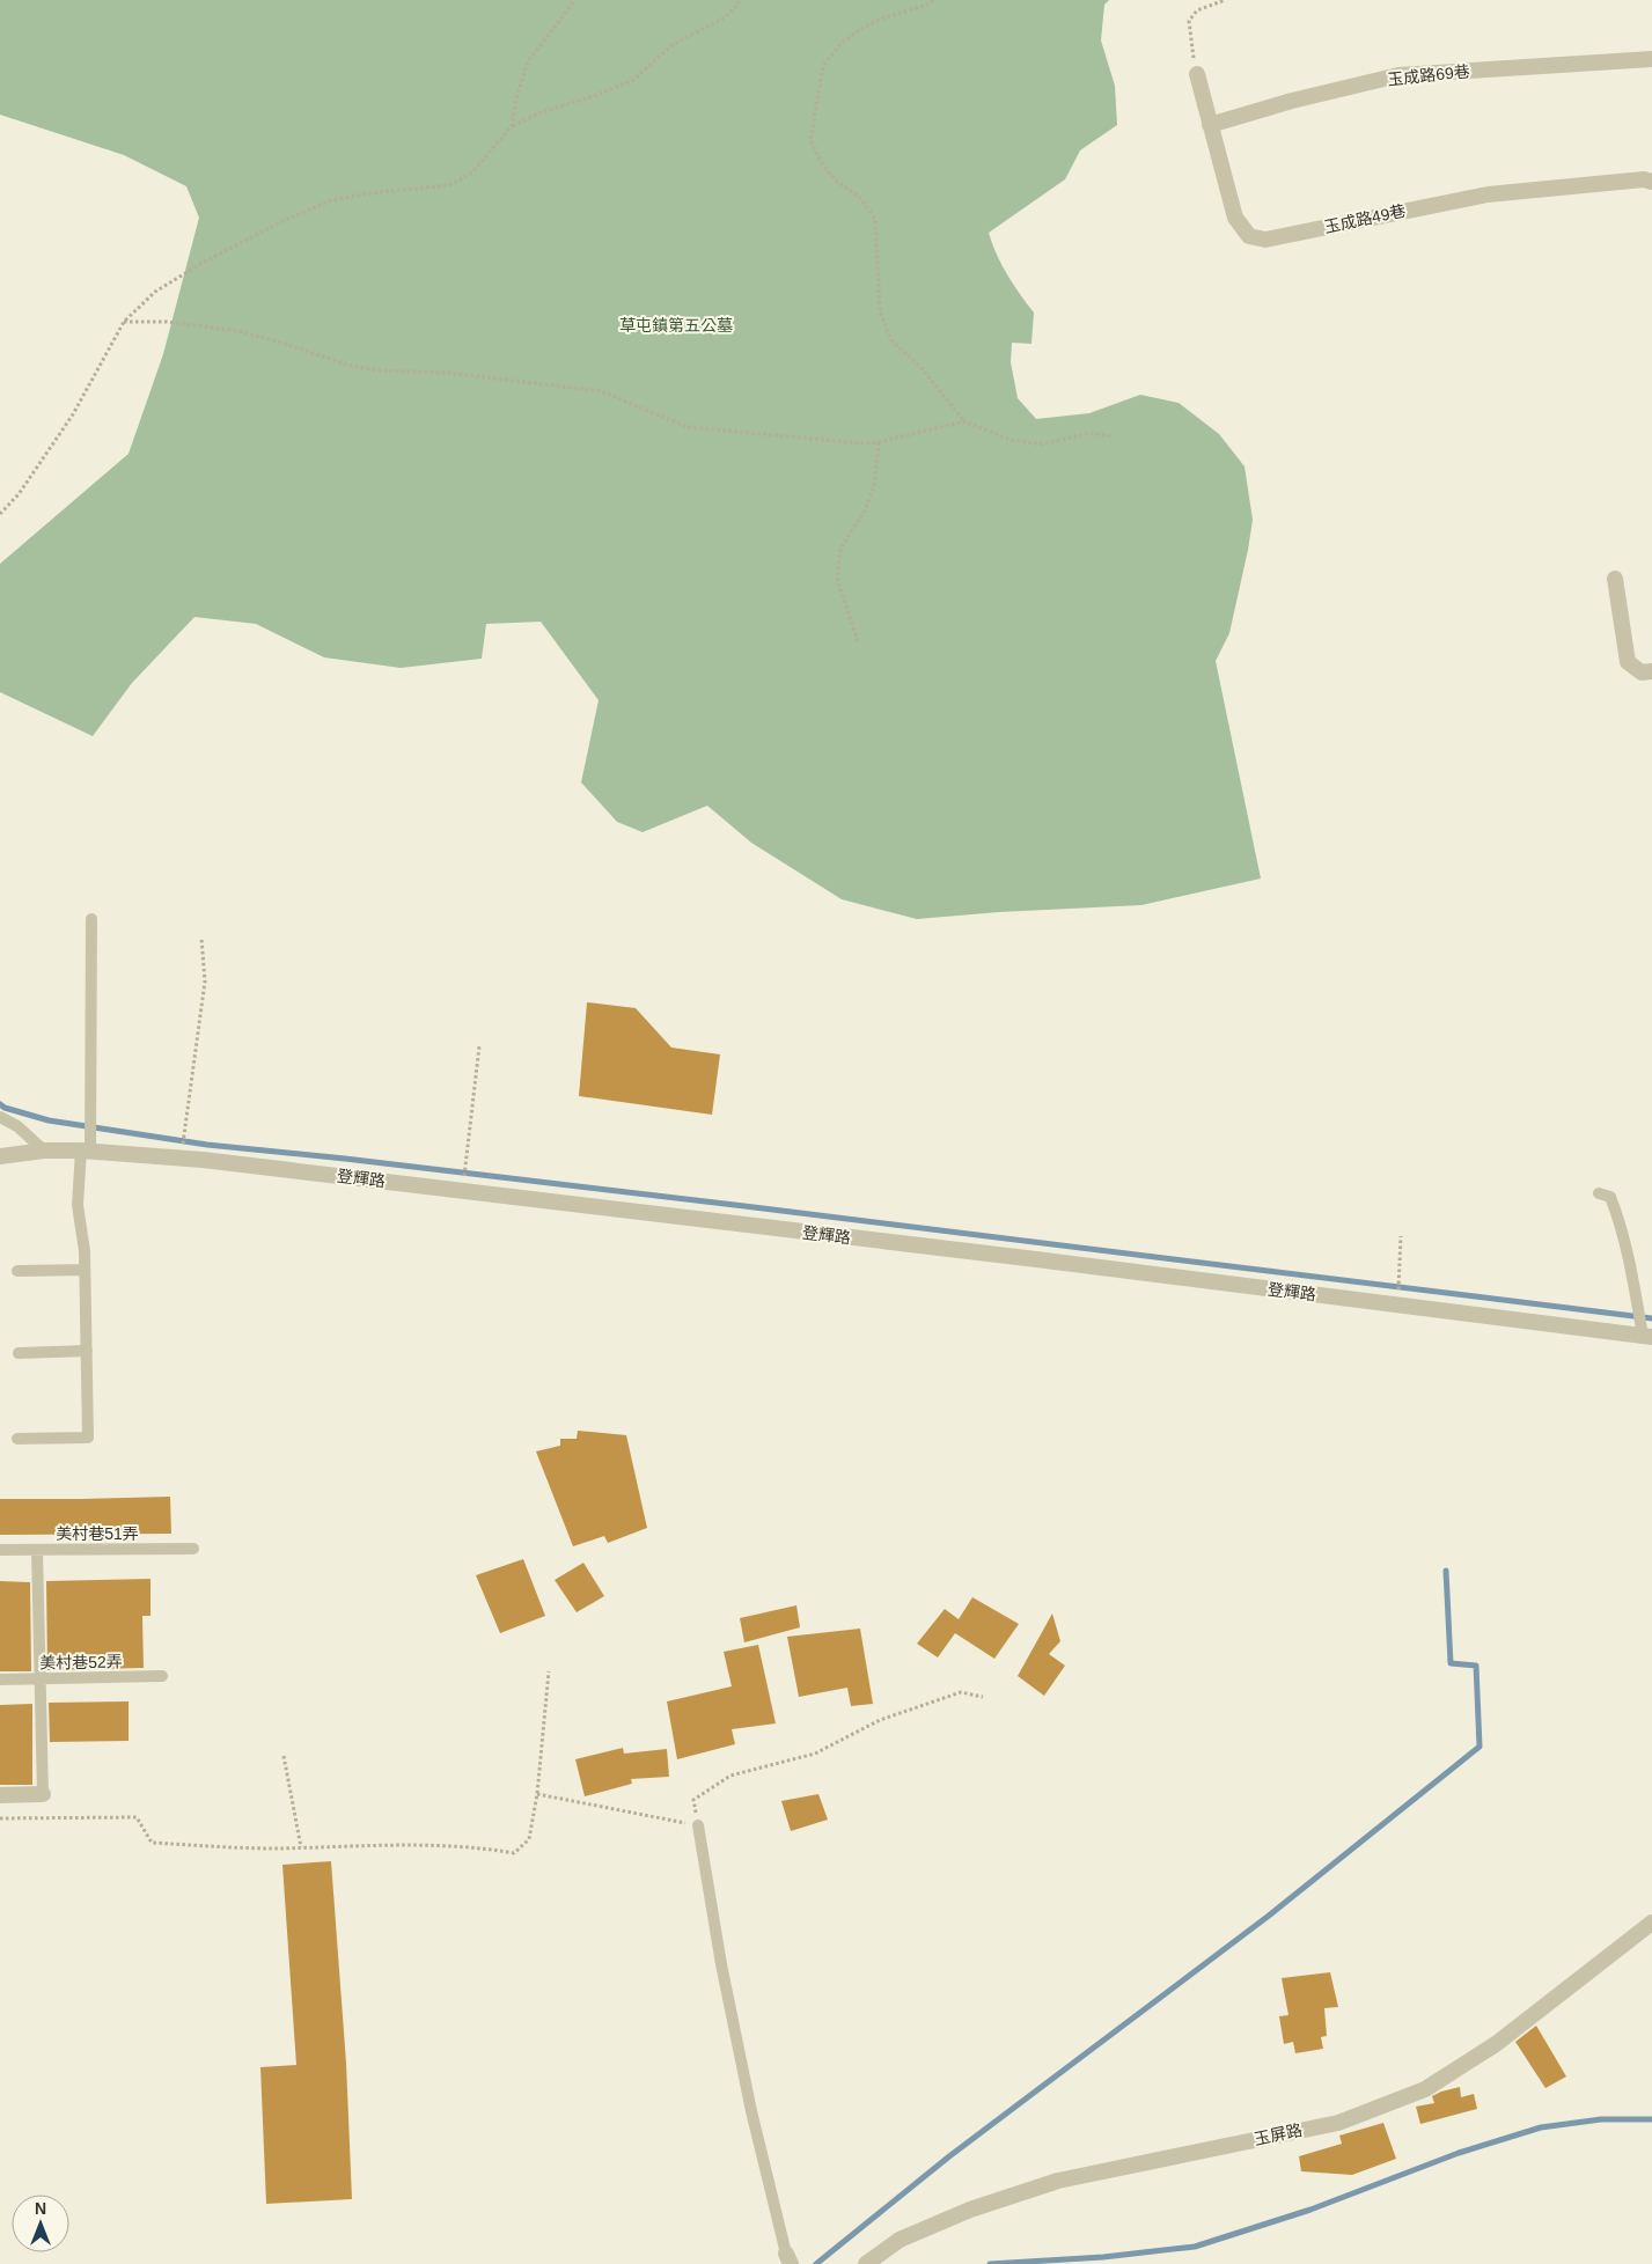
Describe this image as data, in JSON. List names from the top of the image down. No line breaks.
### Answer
{"streets":{"street":["玉成路69巷","玉成路49巷","登輝路","玉屏路"],"lane":["美村巷51弄","美村巷52弄"]},"crossings":[["玉成路69巷","玉成路49巷"]],"parks":["草屯鎮第五公墓"],"north":"top"}
